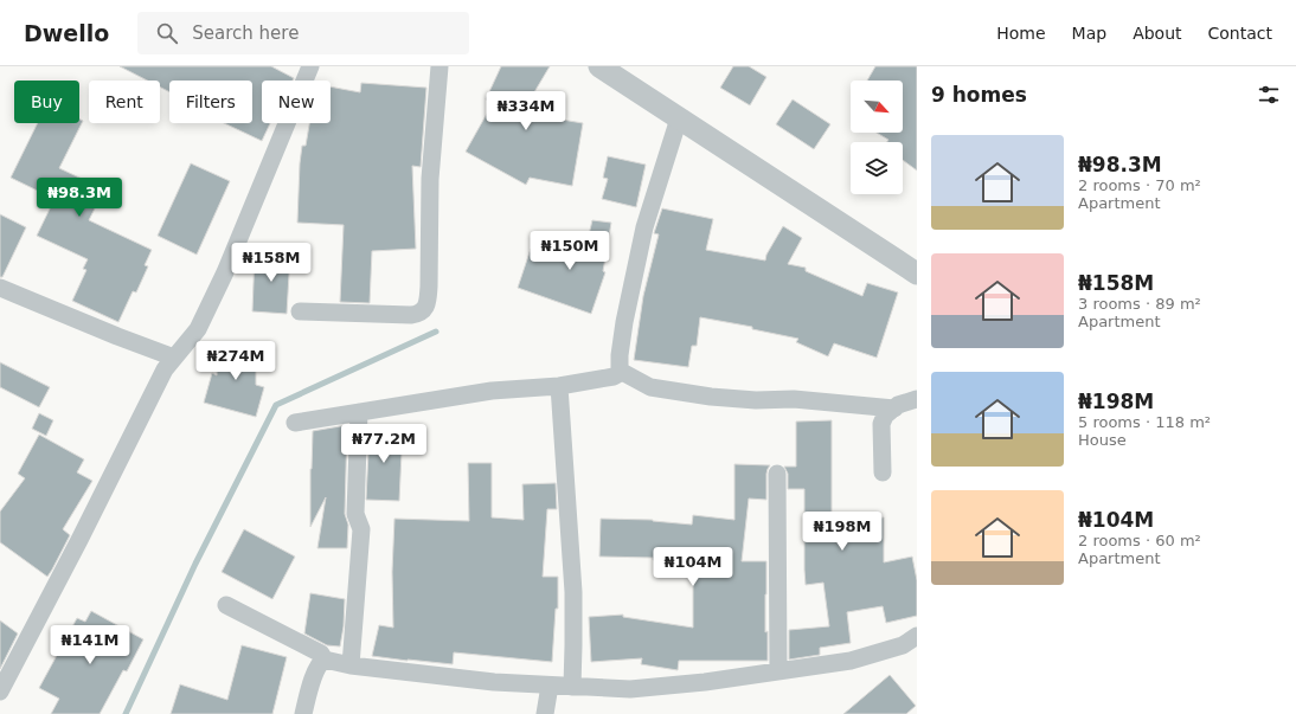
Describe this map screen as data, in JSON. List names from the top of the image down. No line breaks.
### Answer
{"north":"bottom right","page":{"header":"Dwello","search":"Search here","nav":["Home","Map","About","Contact"],"heading":"9 homes","chip":["Buy","Rent","Filters","New"],"price":["₦334M","₦98.3M","₦150M","₦158M","₦274M","₦77.2M","₦198M","₦104M","₦141M"],"list":[{"name":"₦98.3M","note":"2 rooms · 70 m² · Apartment"},{"name":"₦158M","note":"3 rooms · 89 m² · Apartment"},{"name":"₦198M","note":"5 rooms · 118 m² · House"},{"name":"₦104M","note":"2 rooms · 60 m² · Apartment"}]}}
